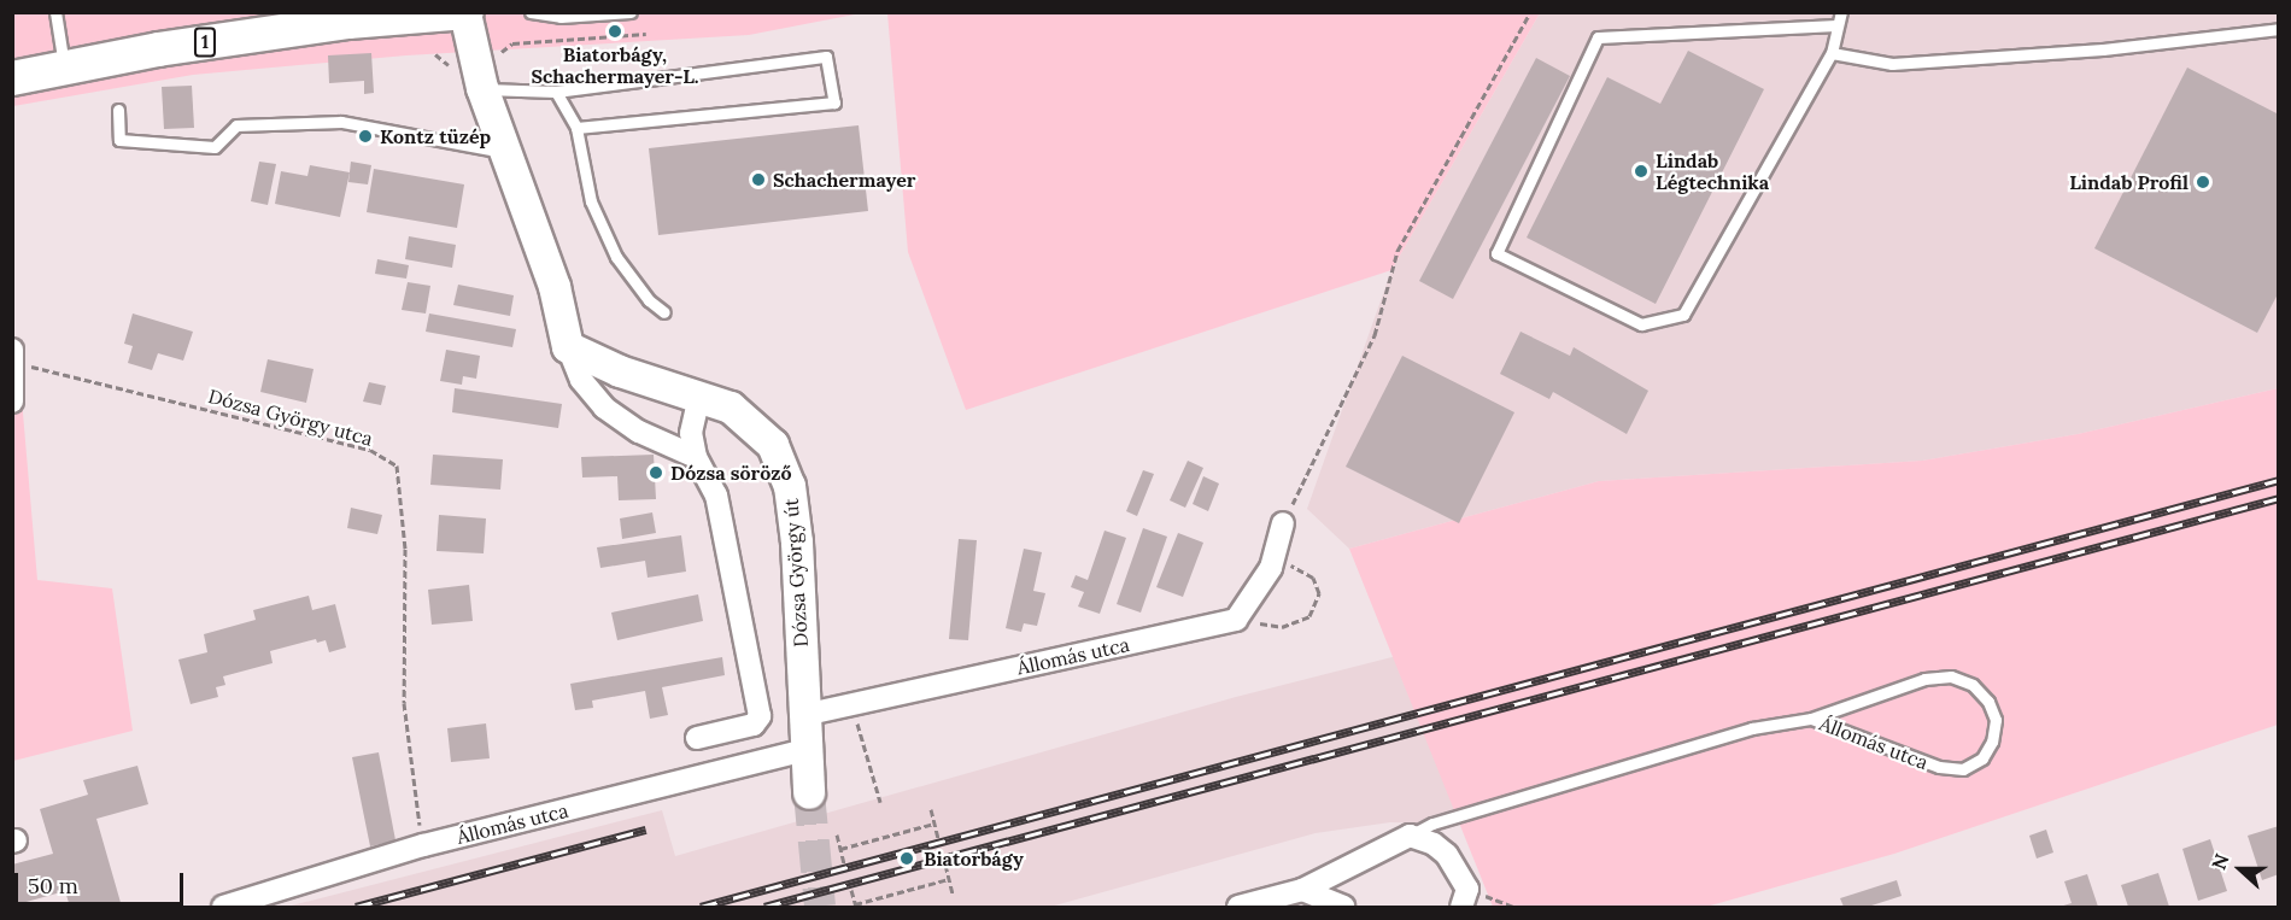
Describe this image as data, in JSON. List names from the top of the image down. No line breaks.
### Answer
{"streets":{"main road":["1"],"street":["Dózsa György út","Állomás utca"],"path":["Dózsa György utca"]},"crossings":[["Dózsa György utca","Állomás utca"],["Dózsa György út","Állomás utca"]],"places":["Biatorbágy, Schachermayer-L.","Kontz tüzép","Lindab Légtechnika","Schachermayer","Lindab Profil","Dózsa söröző","Biatorbágy"],"scale_bar":"50 m","north":"left"}
